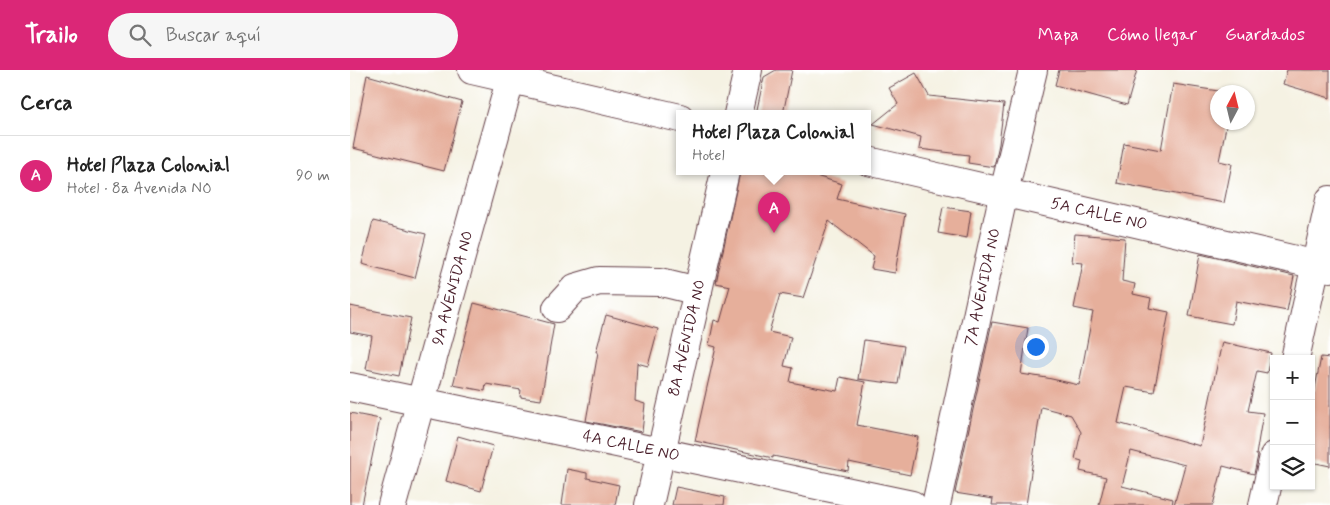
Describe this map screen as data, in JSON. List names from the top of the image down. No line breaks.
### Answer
{"streets":{"street":["5A CALLE NO","7A AVENIDA NO","9A AVENIDA NO","8A AVENIDA NO","4A CALLE NO"]},"crossings":[["5A CALLE NO","7A AVENIDA NO"],["9A AVENIDA NO","4A CALLE NO"],["8A AVENIDA NO","4A CALLE NO"]],"north":"top","page":{"header":"Trailo","search":"Buscar aquí","nav":["Mapa","Cómo llegar","Guardados"],"heading":"Cerca","popup":["Hotel Plaza Colonial","Hotel"],"list":[{"mark":"A","name":"Hotel Plaza Colonial","note":"Hotel · 8a Avenida NO","value":"90 m"}],"pins":"A","map_buttons":["+","−"]}}
